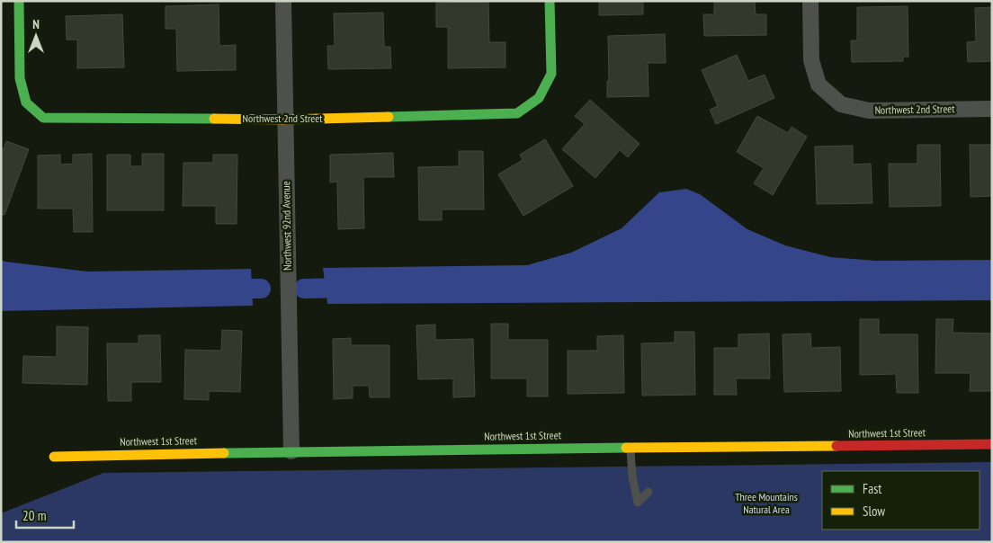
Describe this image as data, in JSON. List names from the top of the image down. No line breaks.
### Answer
{"streets":{"street":["Northwest 2nd Street","Northwest 92nd Avenue","Northwest 1st Street"]},"crossings":[["Northwest 2nd Street","Northwest 92nd Avenue"],["Northwest 92nd Avenue","Northwest 1st Street"]],"parks":["Three Mountains Natural Area"],"legend":["Fast","Slow"],"scale_bar":"20 m","north":"top"}
